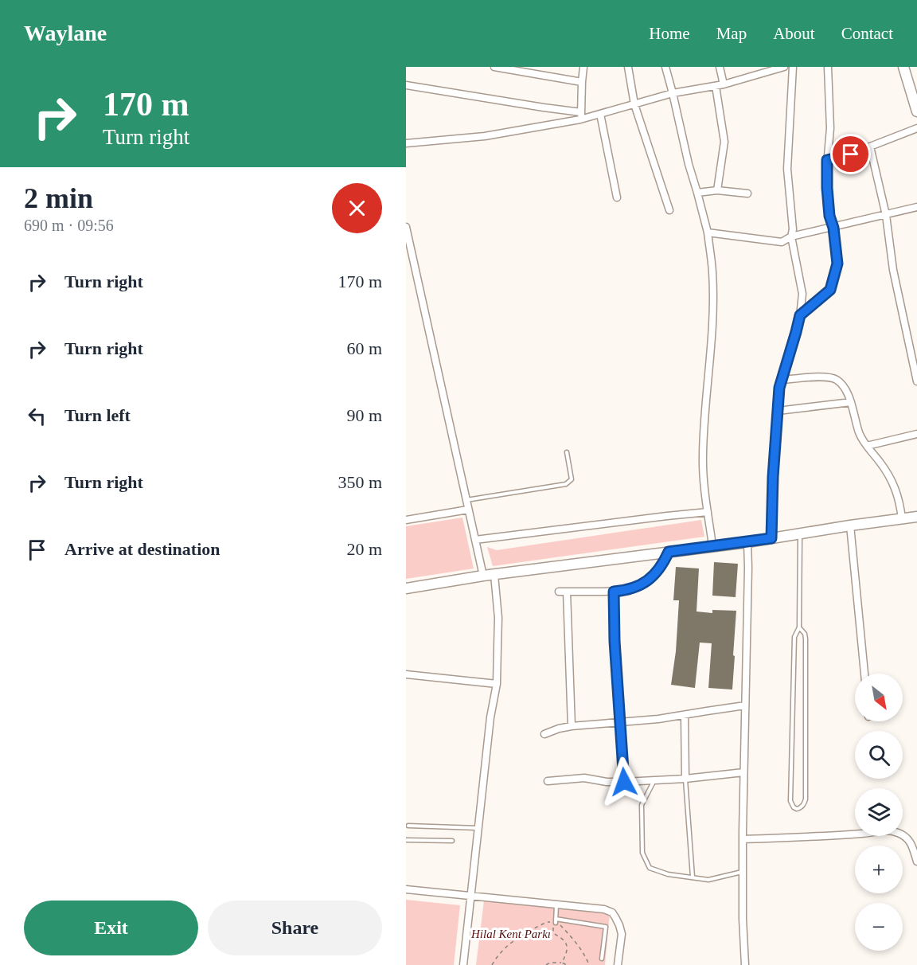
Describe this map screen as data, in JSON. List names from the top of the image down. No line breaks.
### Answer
{"parks":["Hilal Kent Parkı"],"north":"bottom right","page":{"header":"Waylane","nav":["Home","Map","About","Contact"],"turn":["170 m","Turn right"],"heading":["2 min","690 m · 09:56"],"list":[{"name":"Turn right","value":"170 m"},{"name":"Turn right","value":"60 m"},{"name":"Turn left","value":"90 m"},{"name":"Turn right","value":"350 m"},{"name":"Arrive at destination","value":"20 m"}],"map_buttons":["+","−"],"buttons":["Exit","Share"]}}
